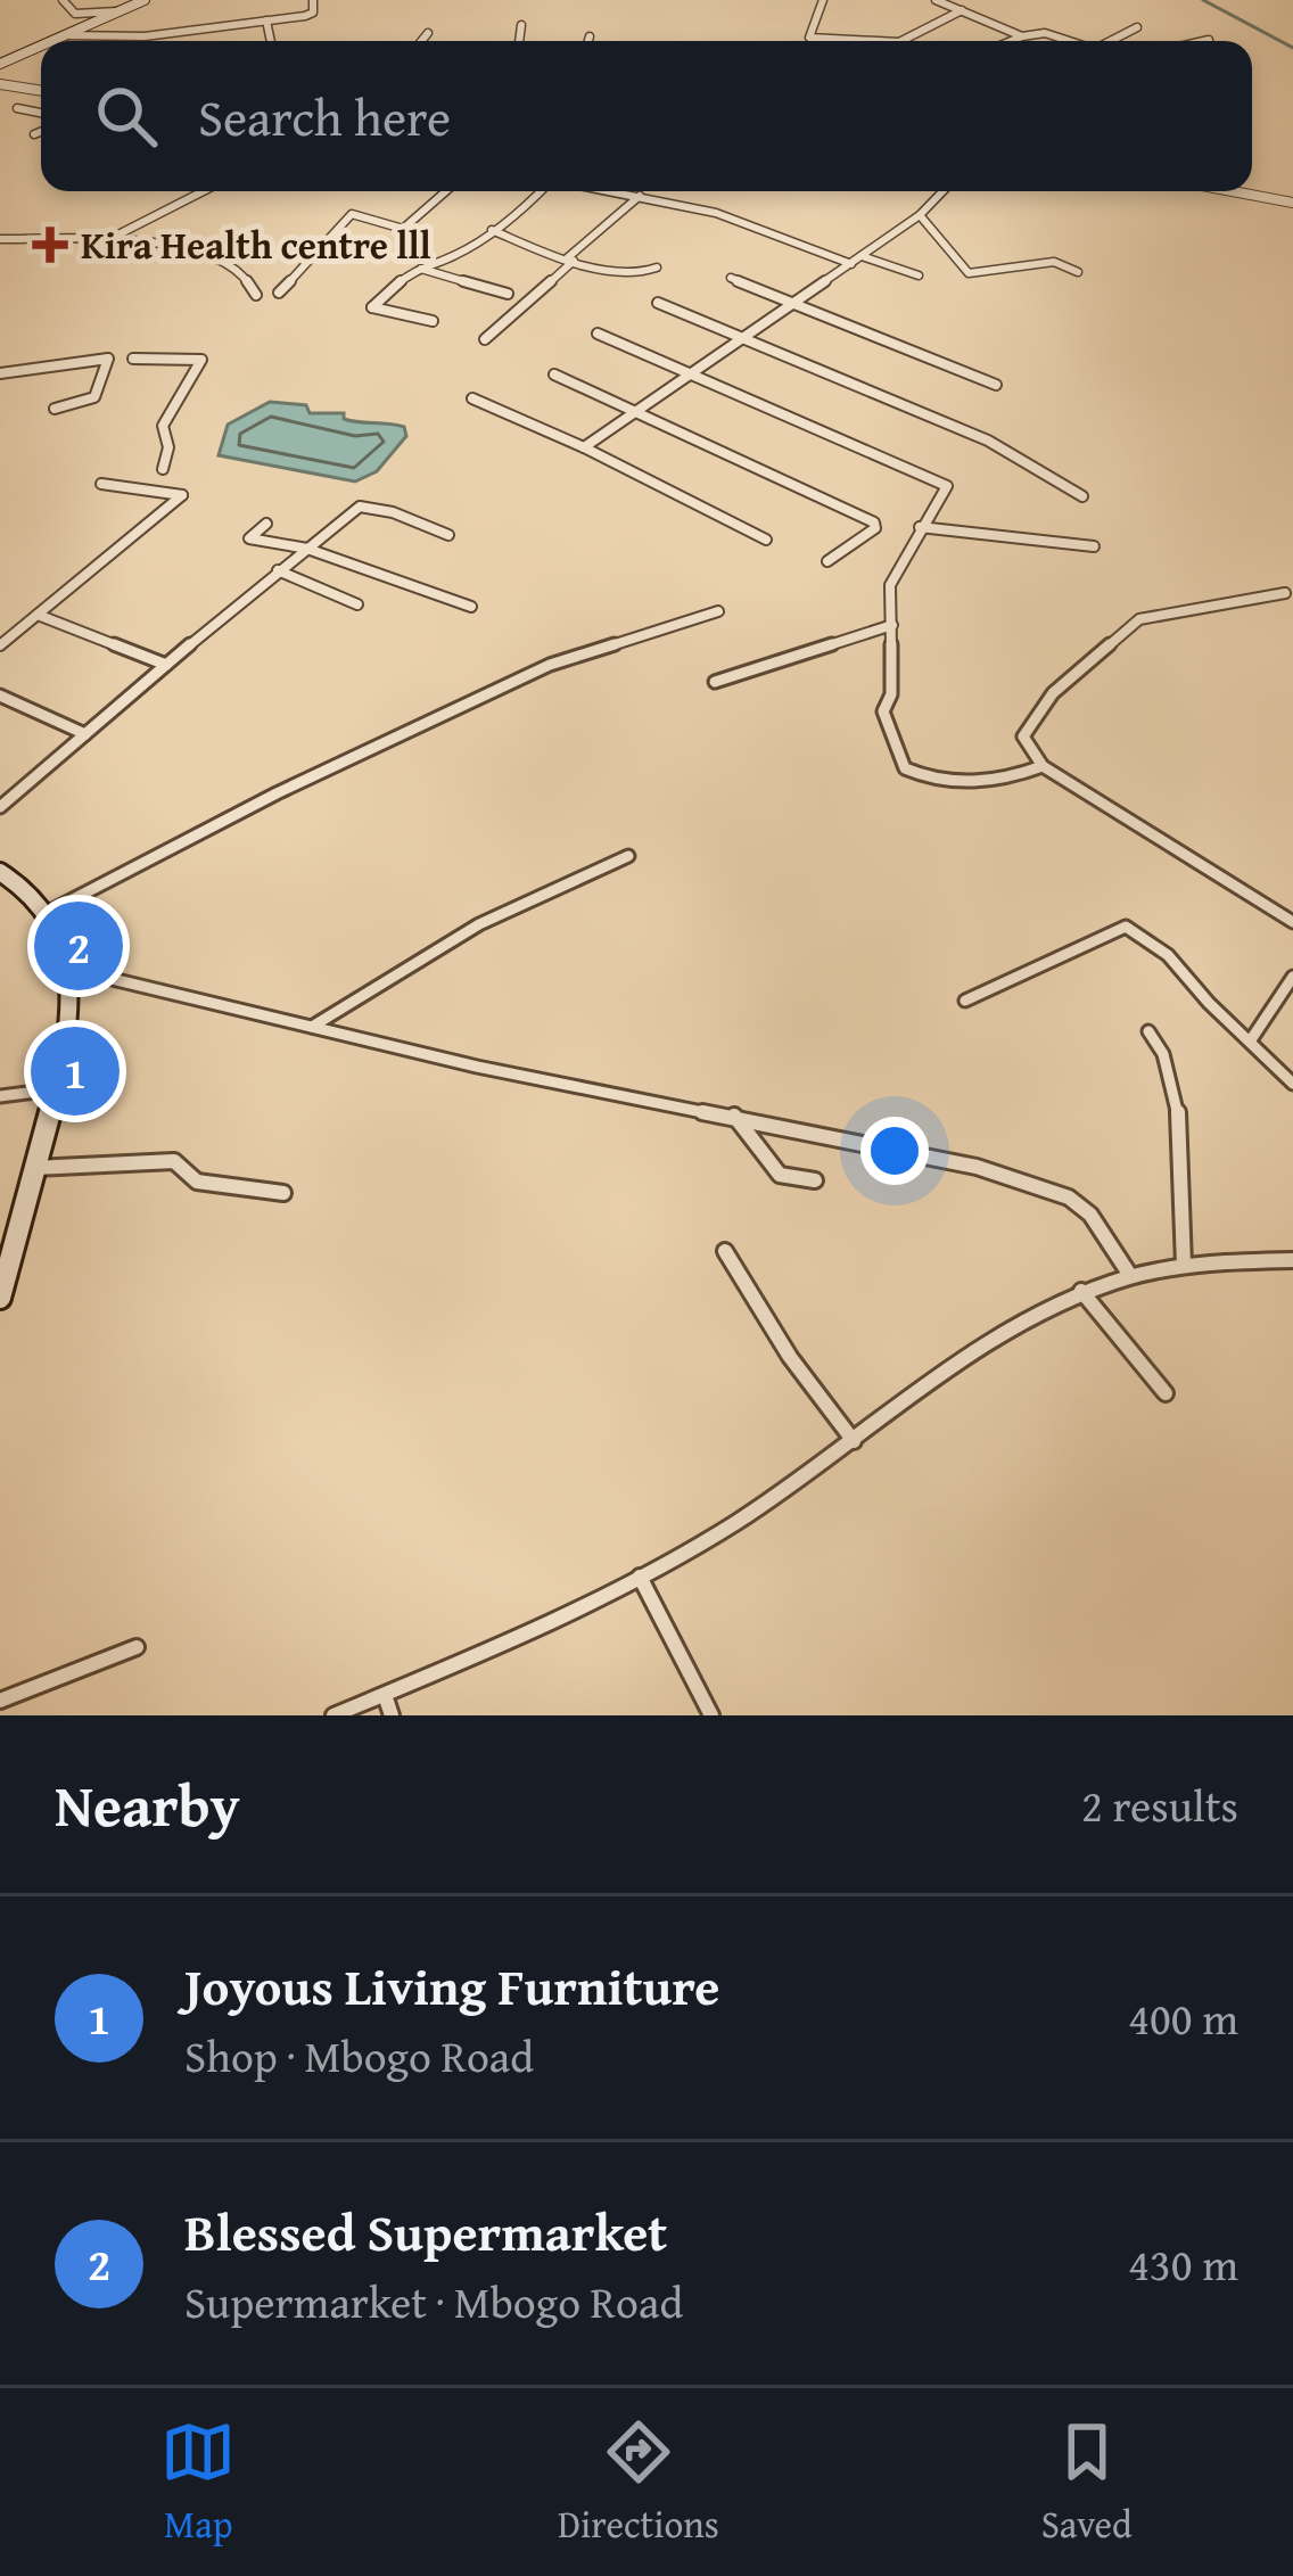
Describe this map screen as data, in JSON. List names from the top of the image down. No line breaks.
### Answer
{"places":{"health":["Kira Health centre lll"]},"page":{"search":"Search here","pins":["2","1"],"heading":["Nearby","2 results"],"list":[{"mark":"1","name":"Joyous Living Furniture","note":"Shop · Mbogo Road","value":"400 m"},{"mark":"2","name":"Blessed Supermarket","note":"Supermarket · Mbogo Road","value":"430 m"}],"nav":["Map","Directions","Saved"]}}
